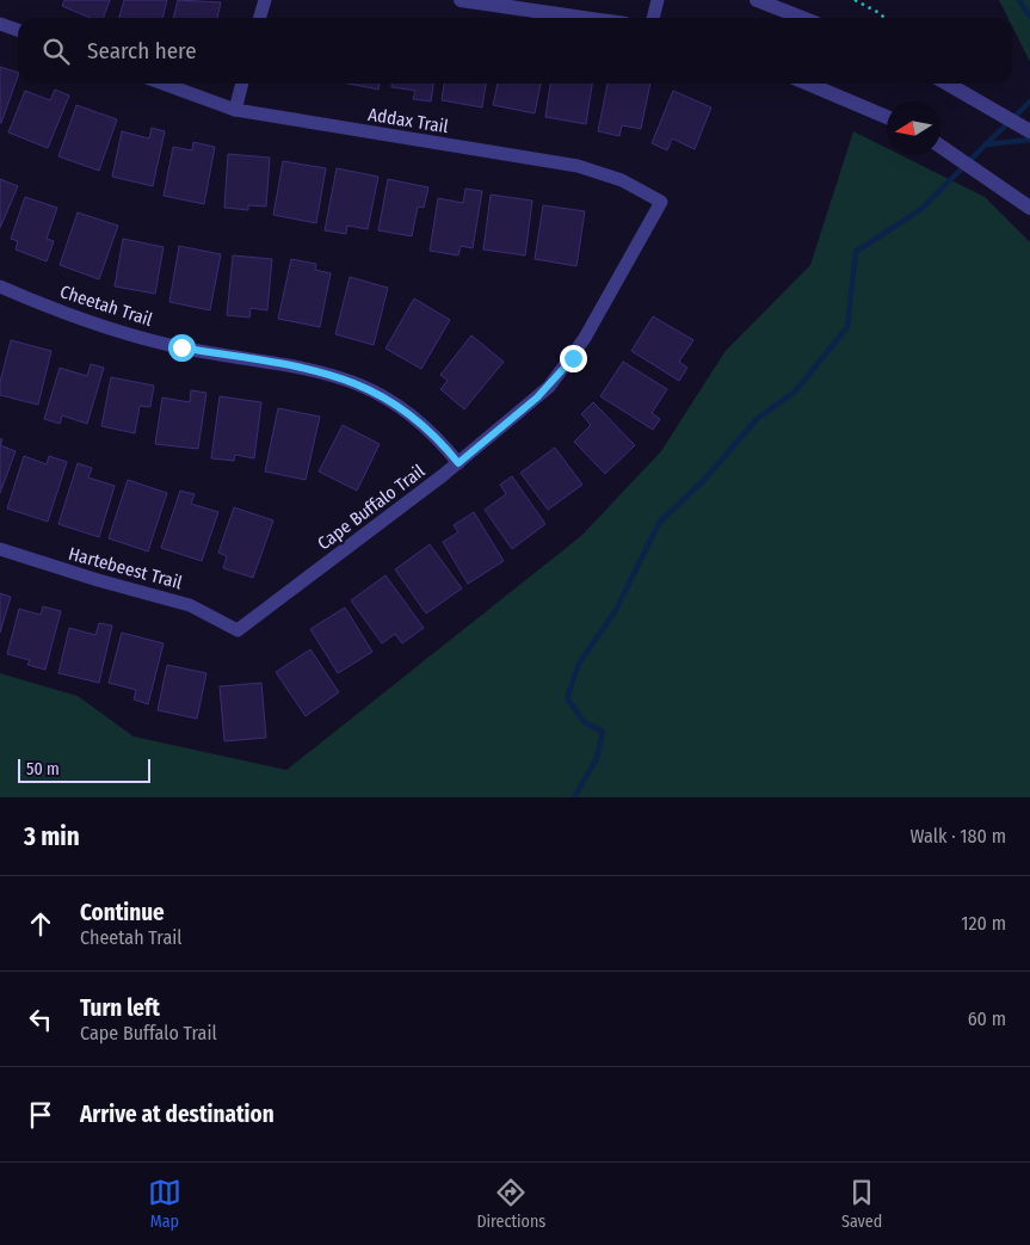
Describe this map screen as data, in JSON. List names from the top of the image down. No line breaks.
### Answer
{"streets":{"street":["Addax Trail","Cheetah Trail","Cape Buffalo Trail","Hartebeest Trail"]},"crossings":[["Addax Trail","Cape Buffalo Trail"],["Cheetah Trail","Cape Buffalo Trail"],["Cape Buffalo Trail","Hartebeest Trail"]],"scale_bar":"50 m","north":"left","page":{"search":"Search here","scale":"50 m","heading":["3 min","Walk · 180 m"],"list":[["Continue","Cheetah Trail","120 m"],["Turn left","Cape Buffalo Trail","60 m"],"Arrive at destination"],"nav":["Map","Directions","Saved"]}}
